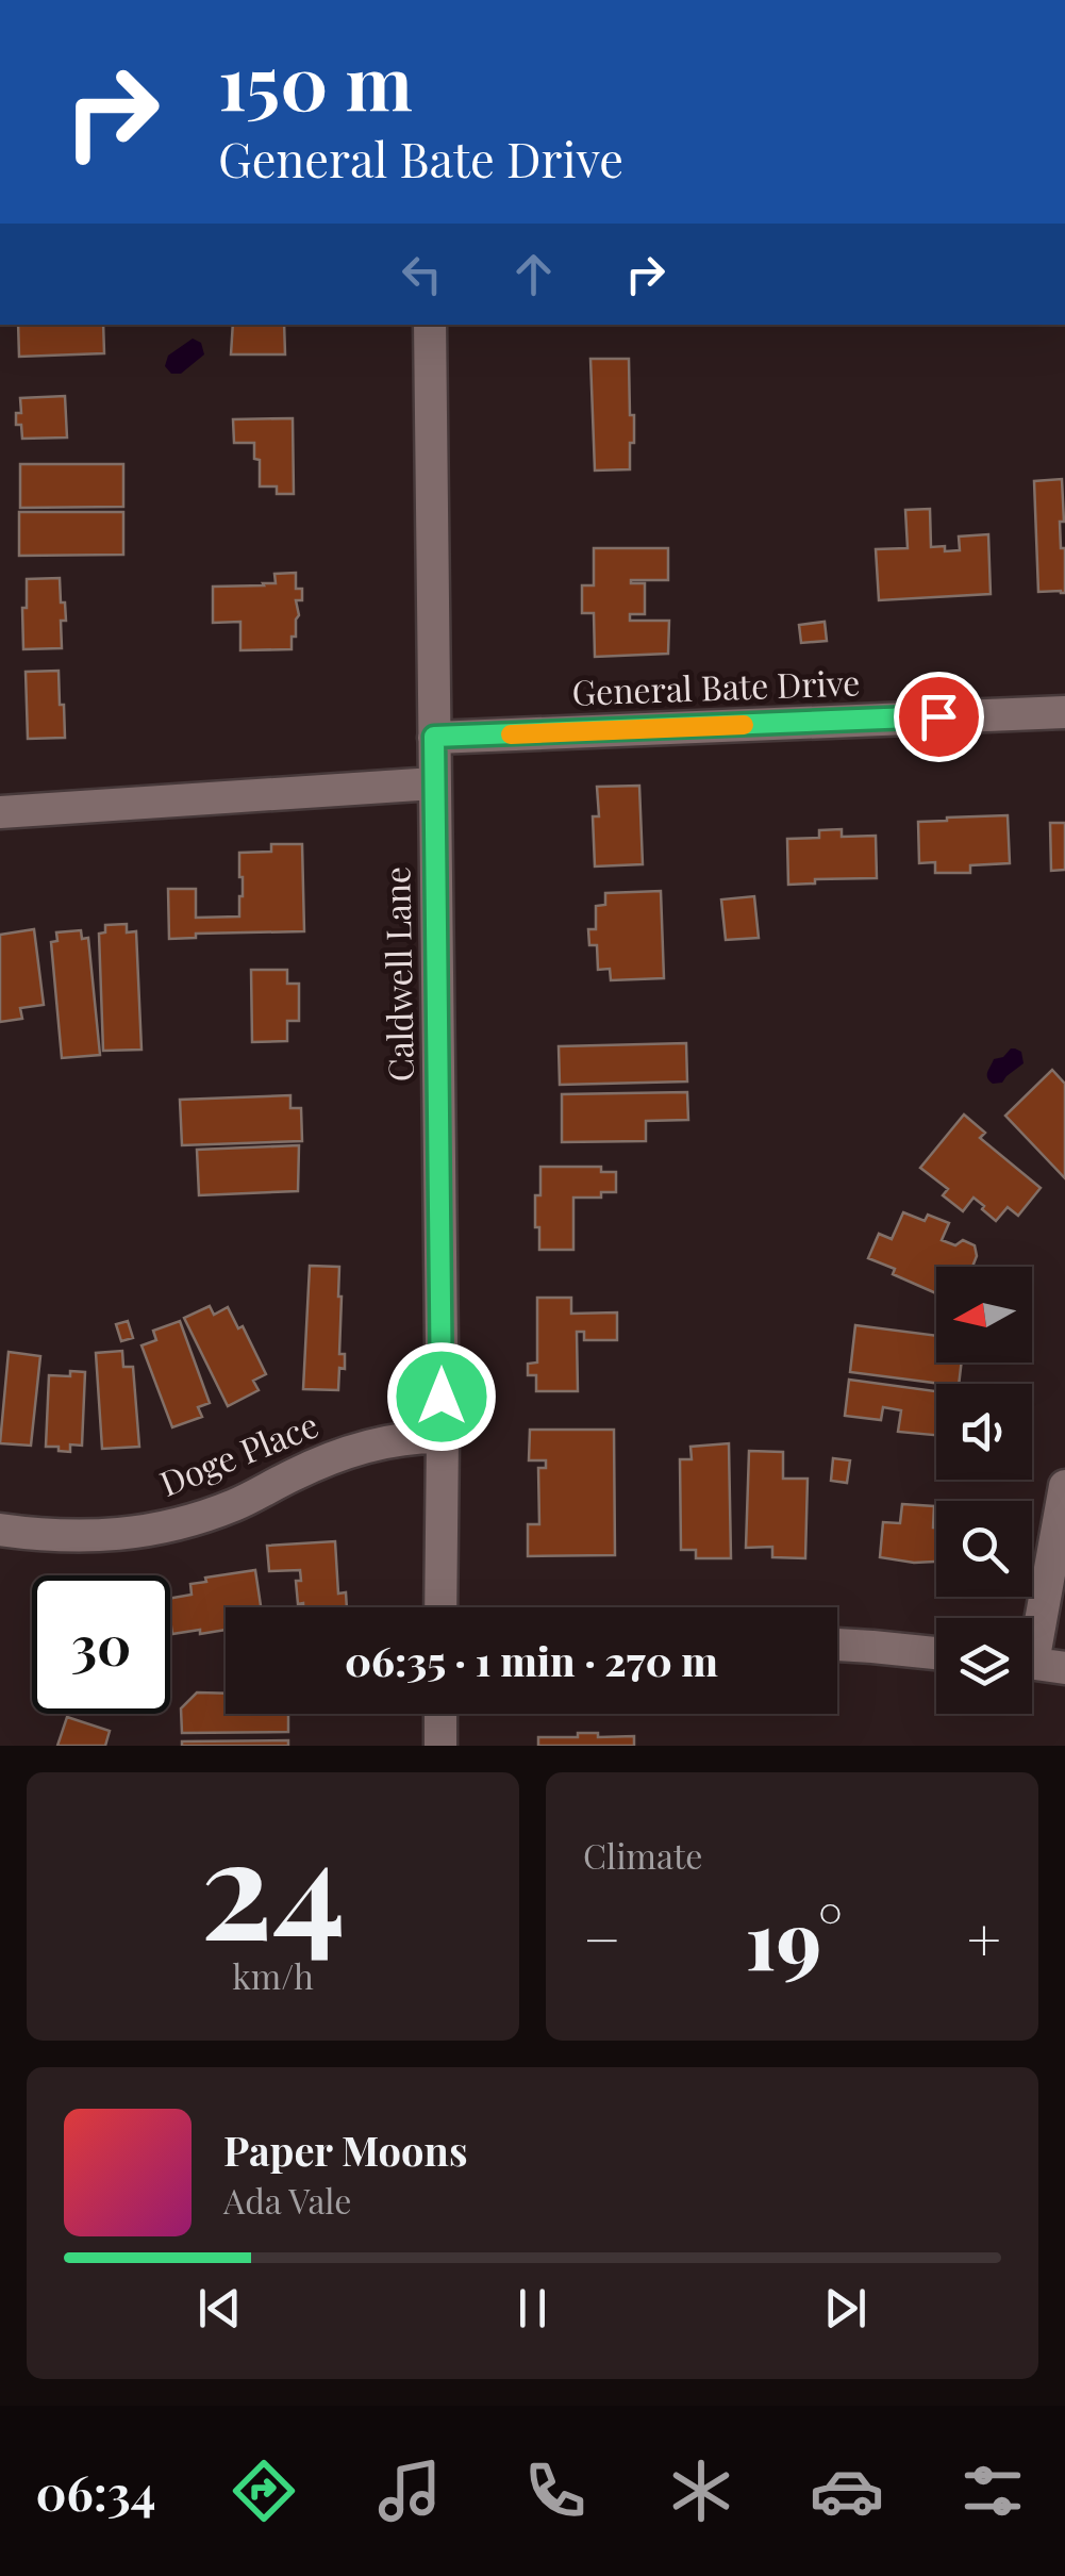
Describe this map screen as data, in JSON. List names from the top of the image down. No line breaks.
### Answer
{"streets":{"street":["General Bate Drive","Caldwell Lane","Doge Place"]},"crossings":[["General Bate Drive","Caldwell Lane"],["Caldwell Lane","Doge Place"]],"north":"left","page":{"turn":["150 m","General Bate Drive"],"limit":"30","trip":"06:35 · 1 min · 270 m","tile":[["24","km/h"],"Climate"],"heat":["−","19°","+"],"song":["Paper Moons","Ada Vale"],"tabs":"06:34"}}
